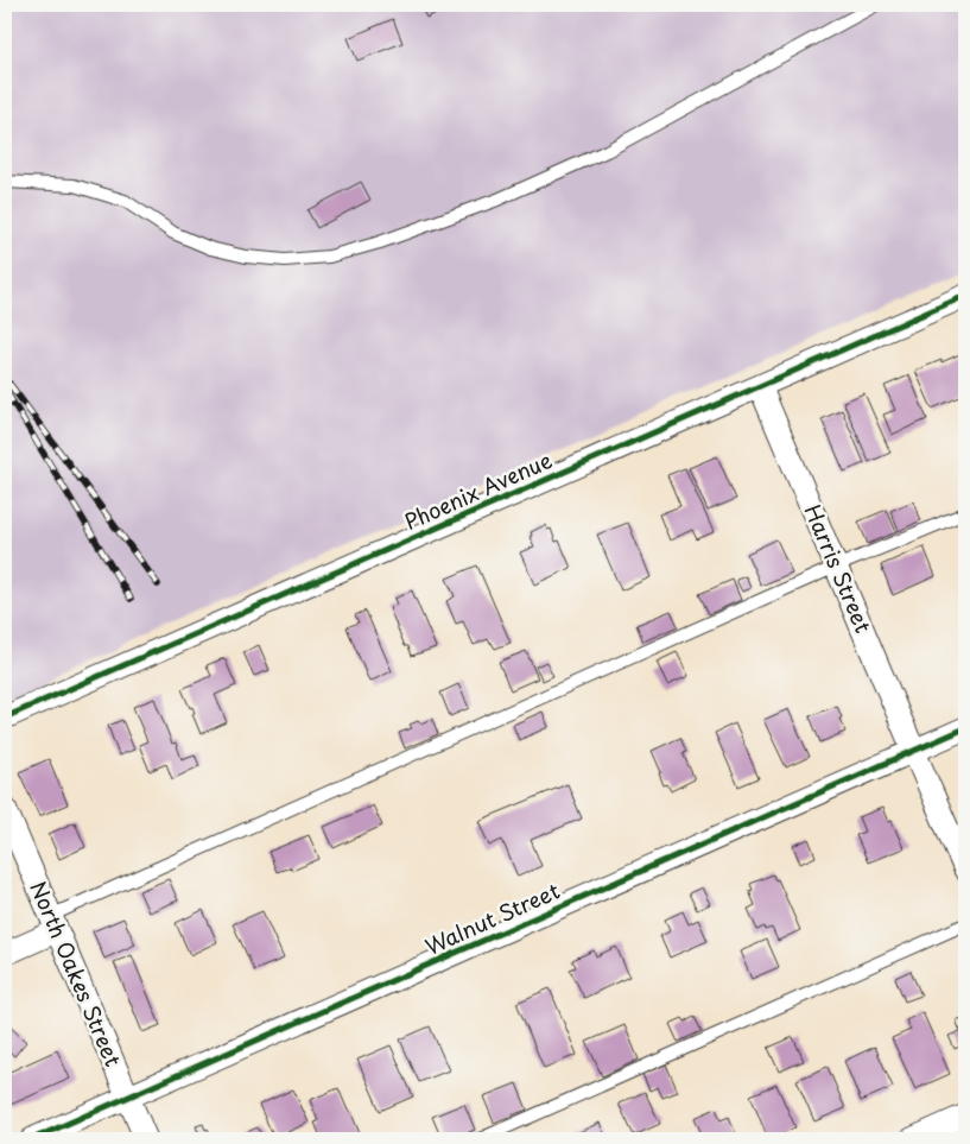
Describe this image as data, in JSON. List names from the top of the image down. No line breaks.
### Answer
{"streets":{"street":["Phoenix Avenue","Harris Street","Walnut Street","North Oakes Street"]},"crossings":[["Phoenix Avenue","Harris Street"],["Harris Street","Walnut Street"],["Walnut Street","North Oakes Street"]]}
